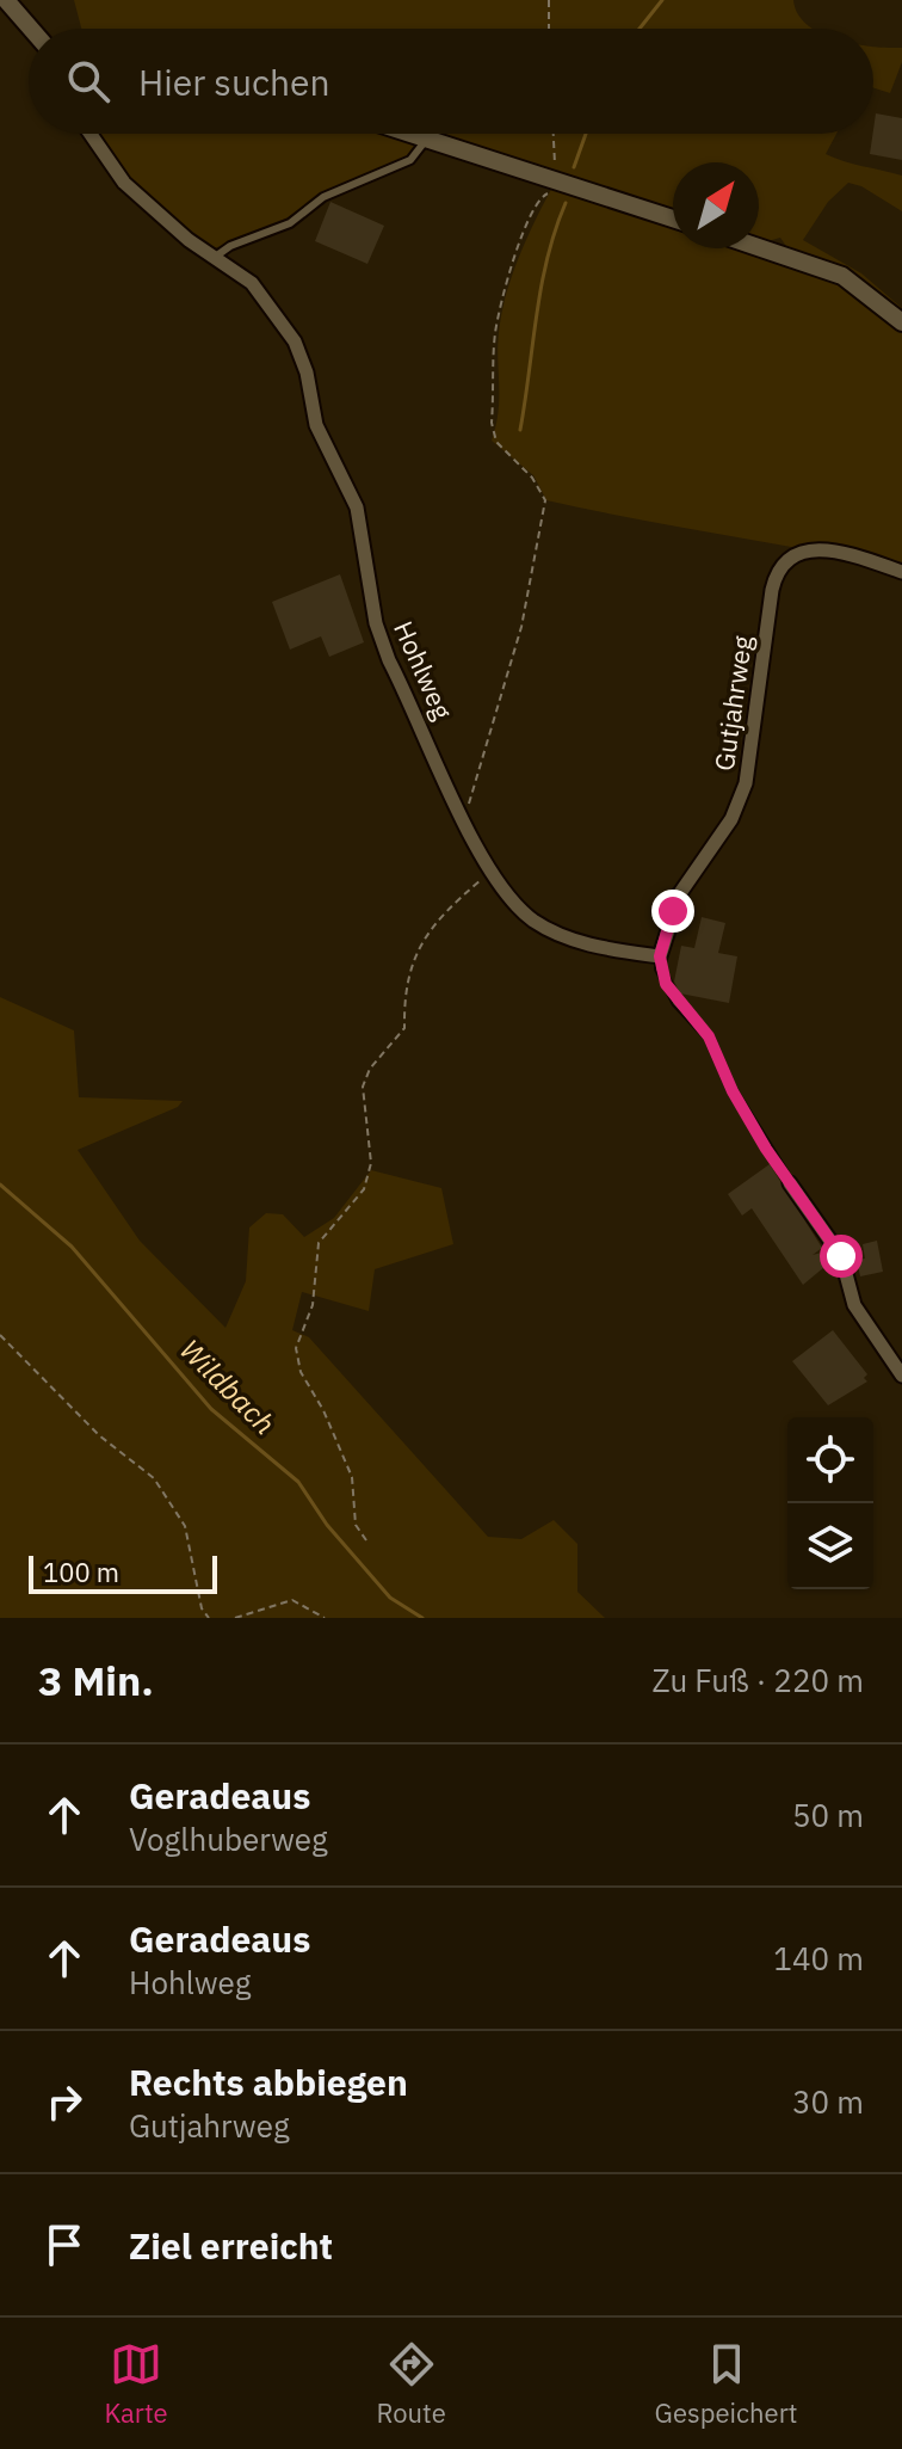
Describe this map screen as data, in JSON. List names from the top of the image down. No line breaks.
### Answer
{"streets":{"street":["Hohlweg","Gutjahrweg"]},"crossings":[["Hohlweg","Gutjahrweg"]],"water":["Wildbach"],"scale_bar":"100 m","north":"top right","page":{"search":"Hier suchen","scale":"100 m","heading":["3 Min.","Zu Fuß · 220 m"],"list":[["Geradeaus","Voglhuberweg","50 m"],["Geradeaus","Hohlweg","140 m"],["Rechts abbiegen","Gutjahrweg","30 m"],"Ziel erreicht"],"nav":["Karte","Route","Gespeichert"]}}
